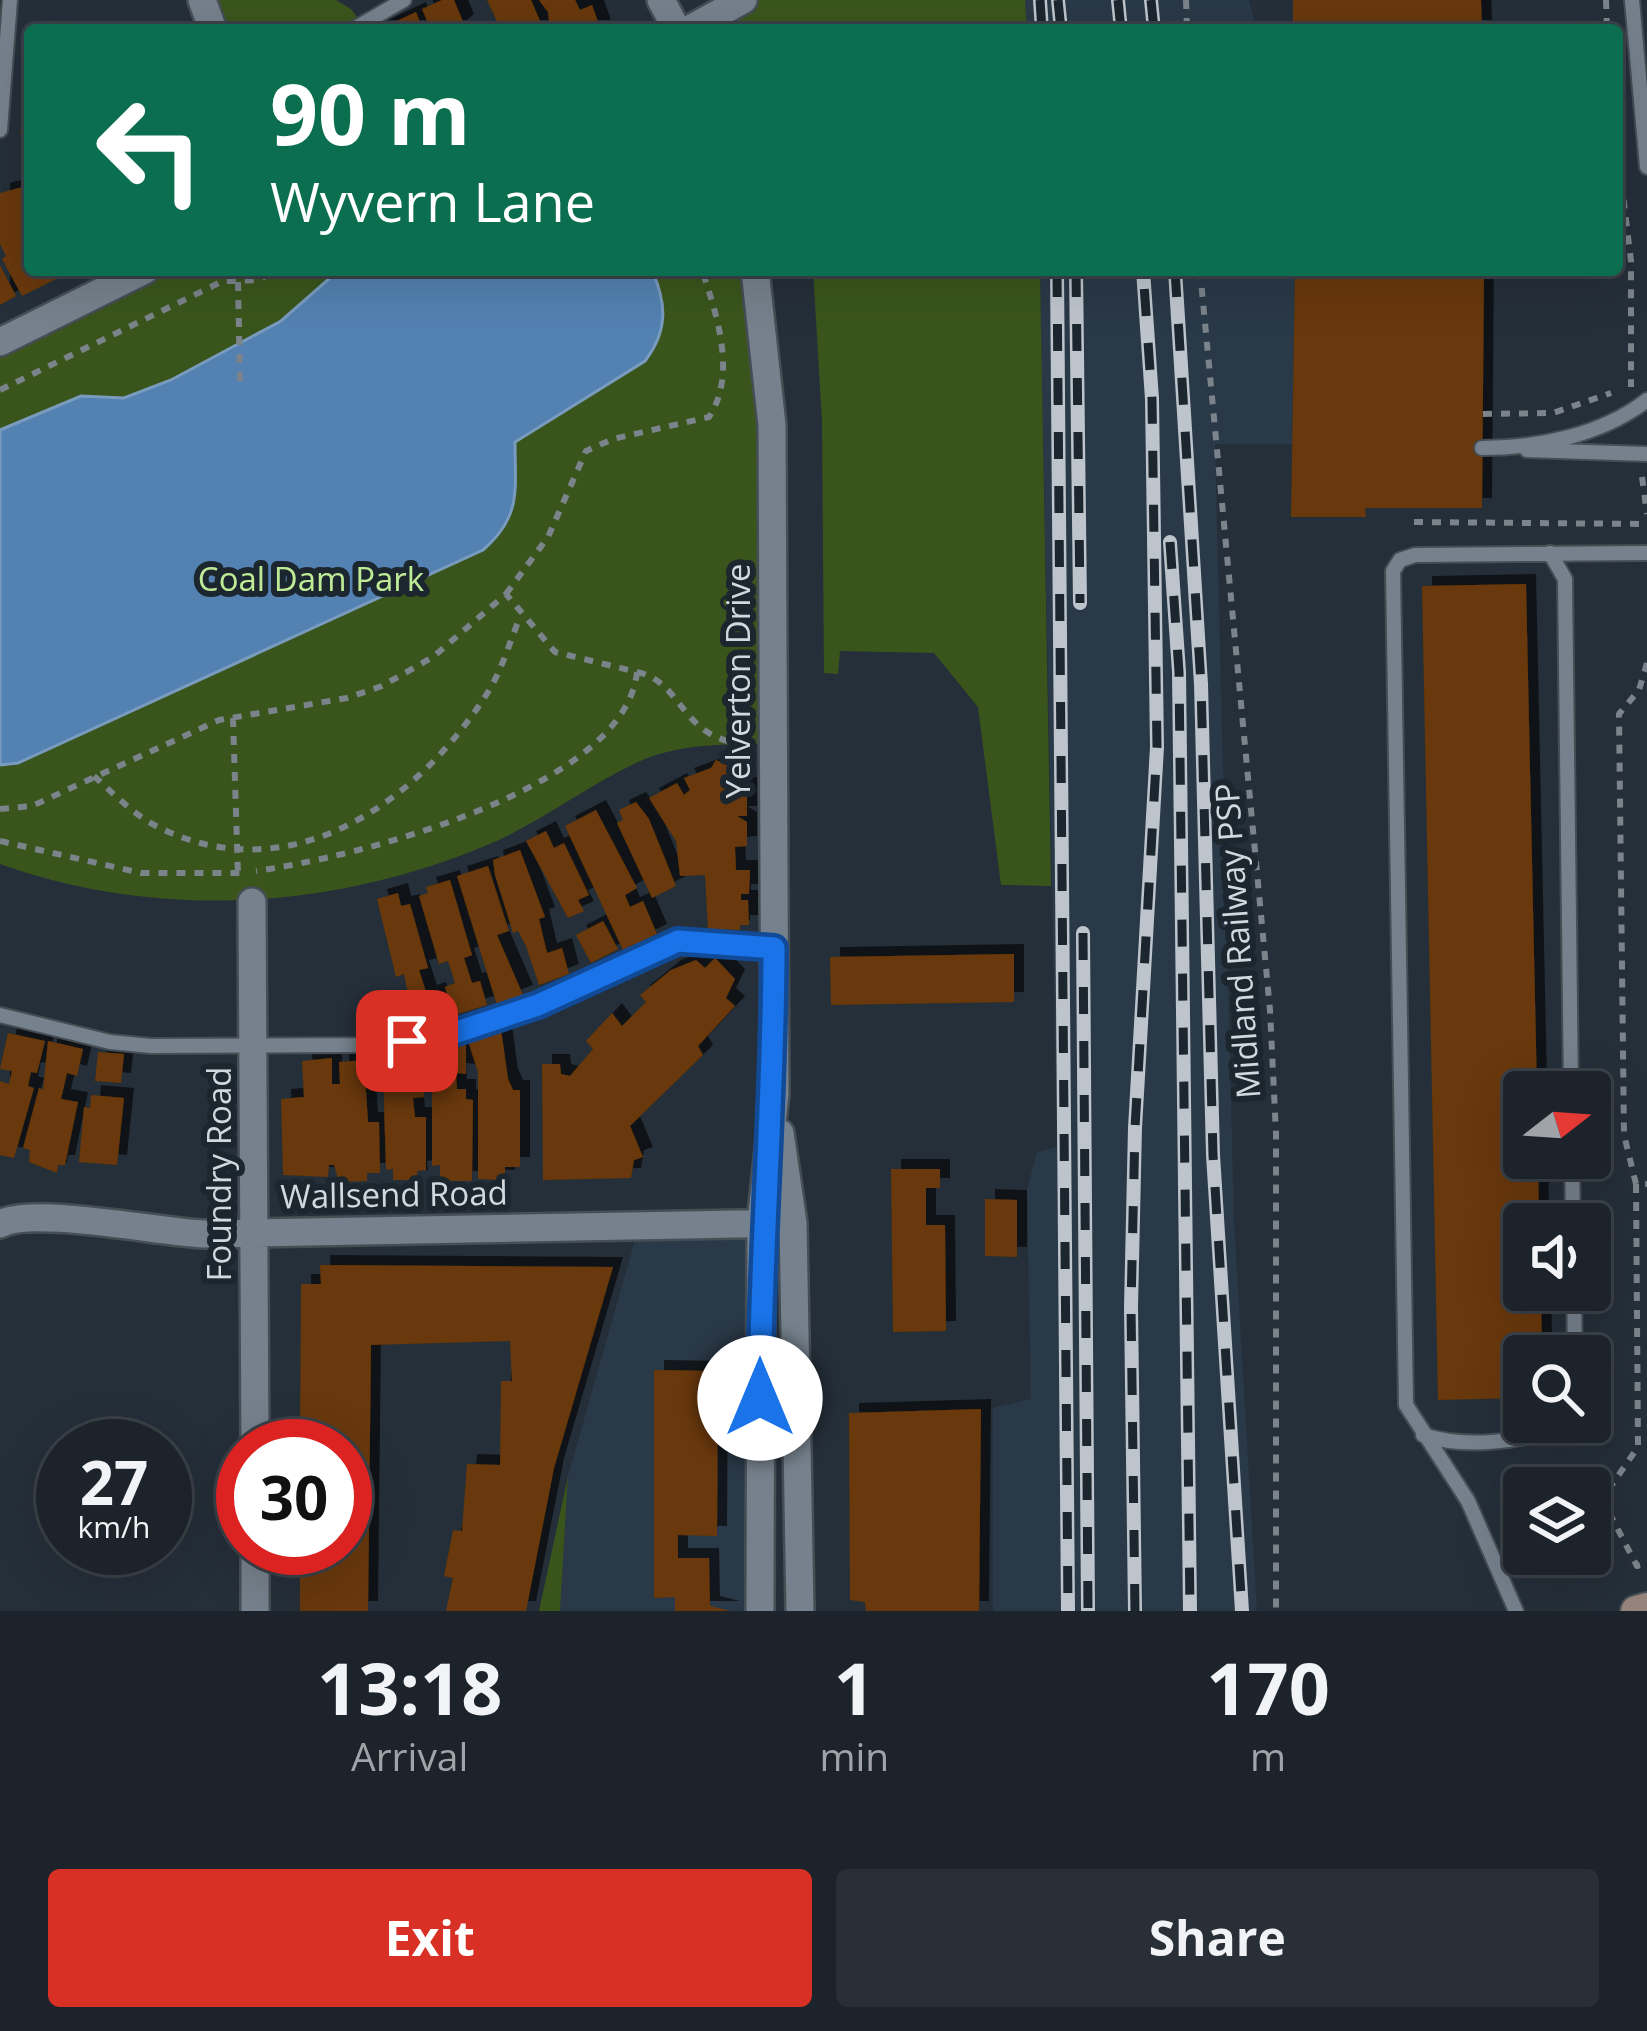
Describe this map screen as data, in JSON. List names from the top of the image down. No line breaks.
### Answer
{"streets":{"street":["Yelverton Drive","Foundry Road","Wallsend Road"],"path":["Midland Railway PSP"]},"crossings":[["Yelverton Drive","Wallsend Road"],["Foundry Road","Wallsend Road"]],"parks":["Coal Dam Park"],"north":"right","page":{"turn":["90 m","Wyvern Lane"],"speed":"27 km/h","limit":"30","eta":["13:18","Arrival","1","min","170","m"],"buttons":["Exit","Share"]}}
